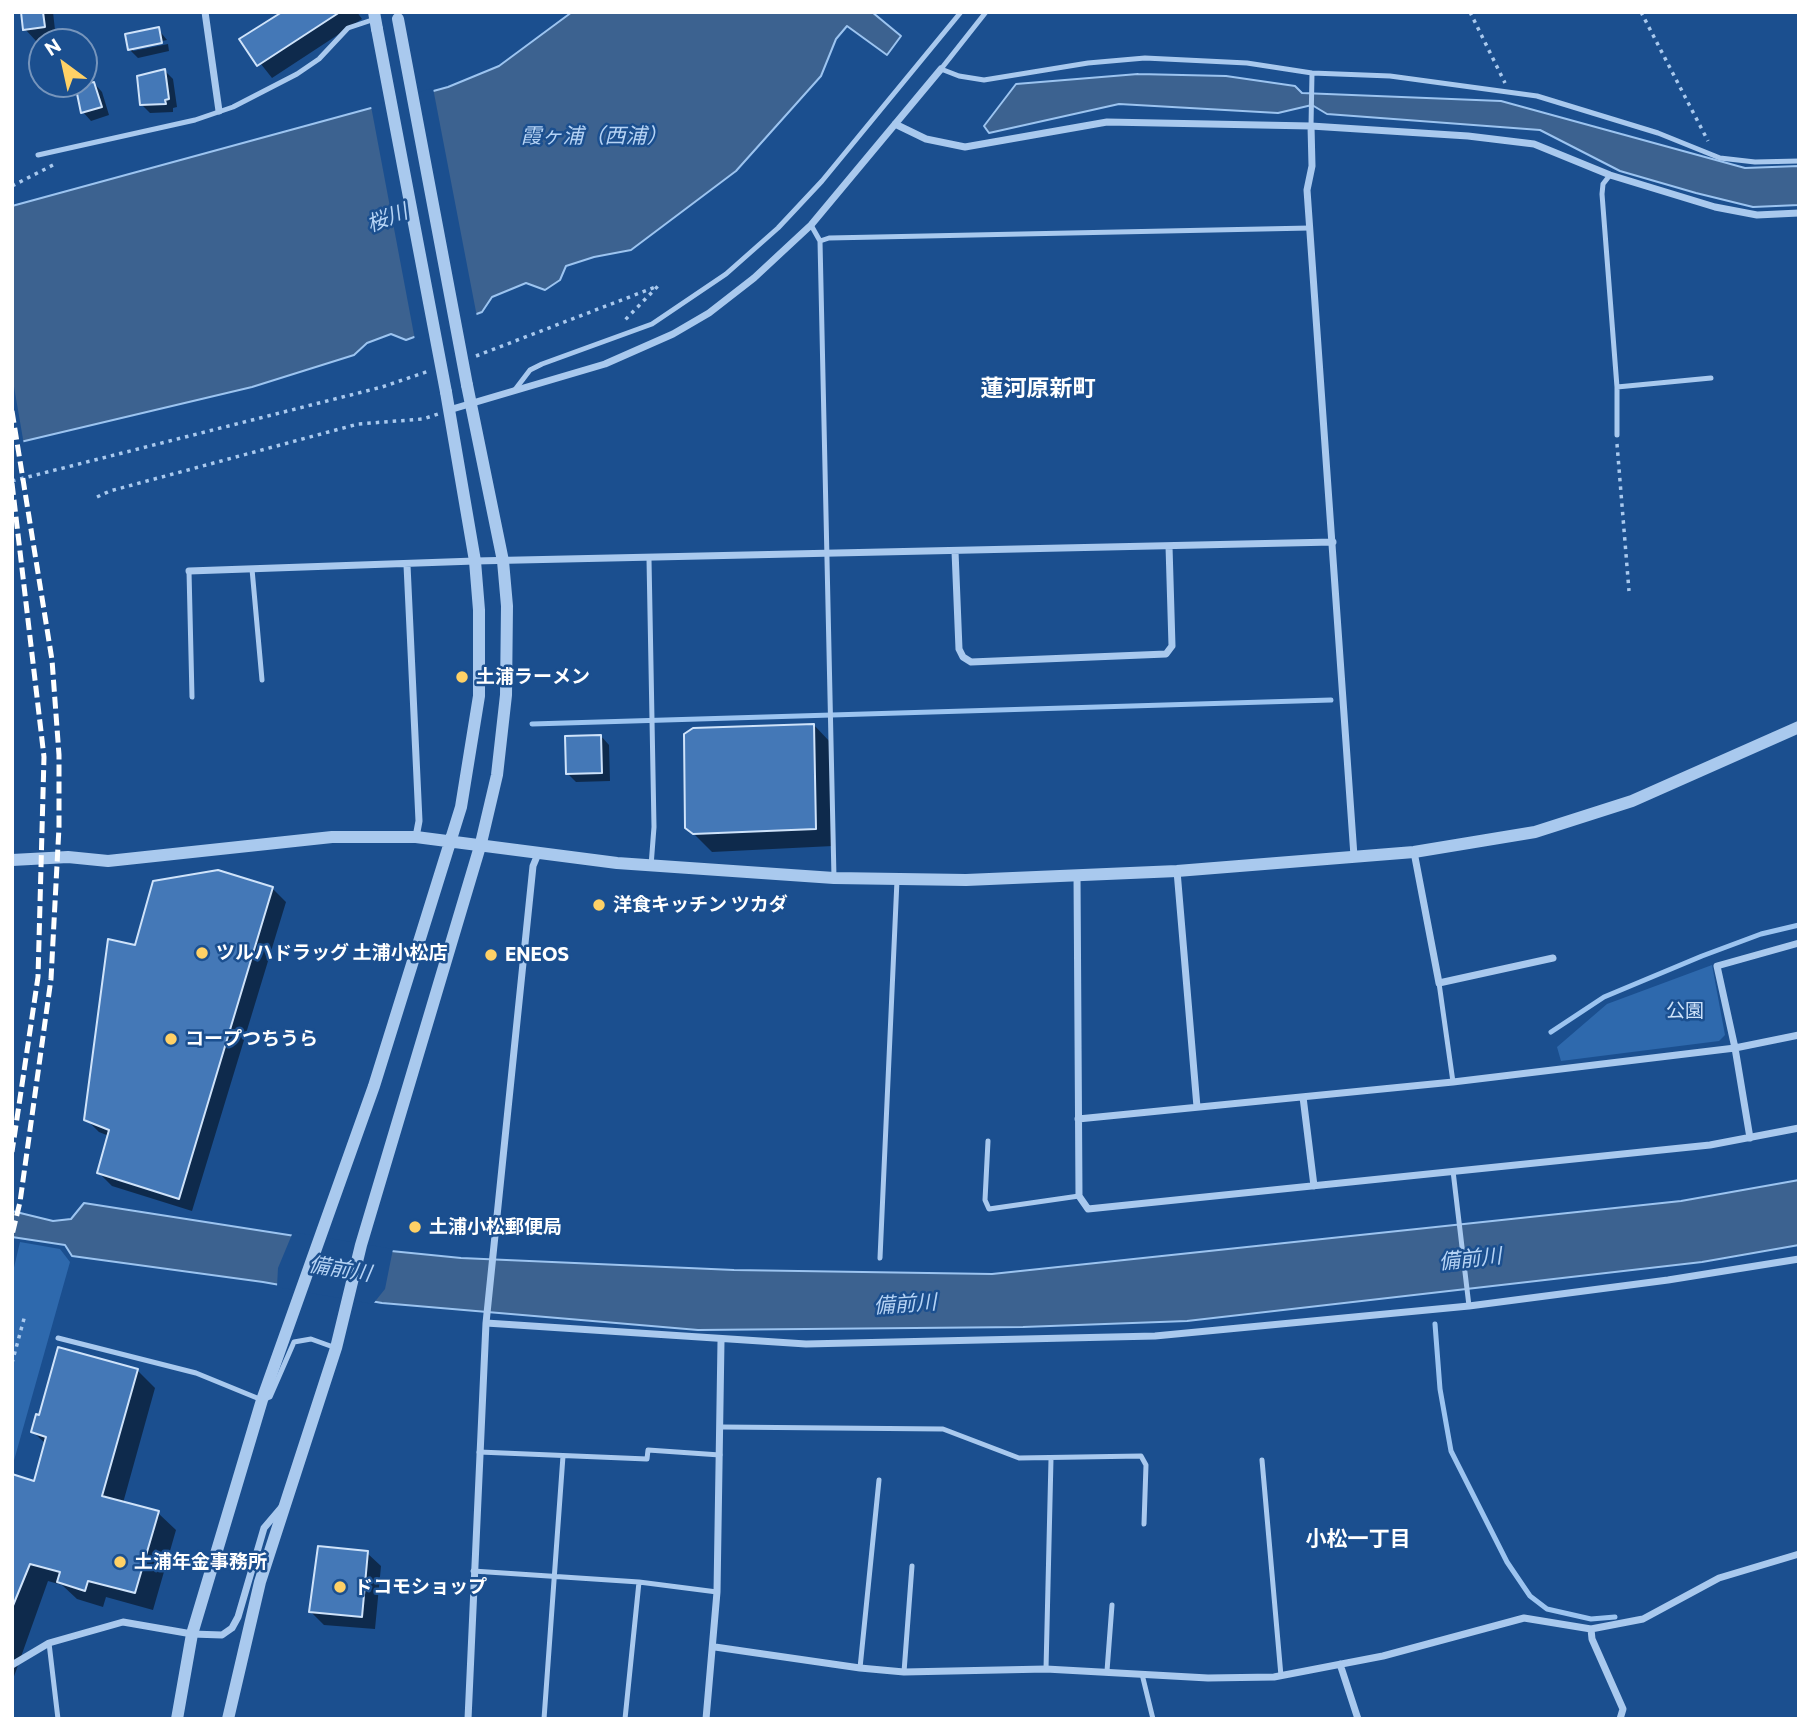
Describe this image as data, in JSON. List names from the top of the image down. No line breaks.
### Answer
{"districts":["蓮河原新町","小松一丁目"],"water":["霞ヶ浦（西浦）","桜川","備前川"],"parks":["公園"],"places":["土浦ラーメン","洋食キッチン ツカダ","ツルハドラッグ 土浦小松店","ENEOS","コープつちうら","土浦小松郵便局","土浦年金事務所","ドコモショップ"],"north":"top left"}
